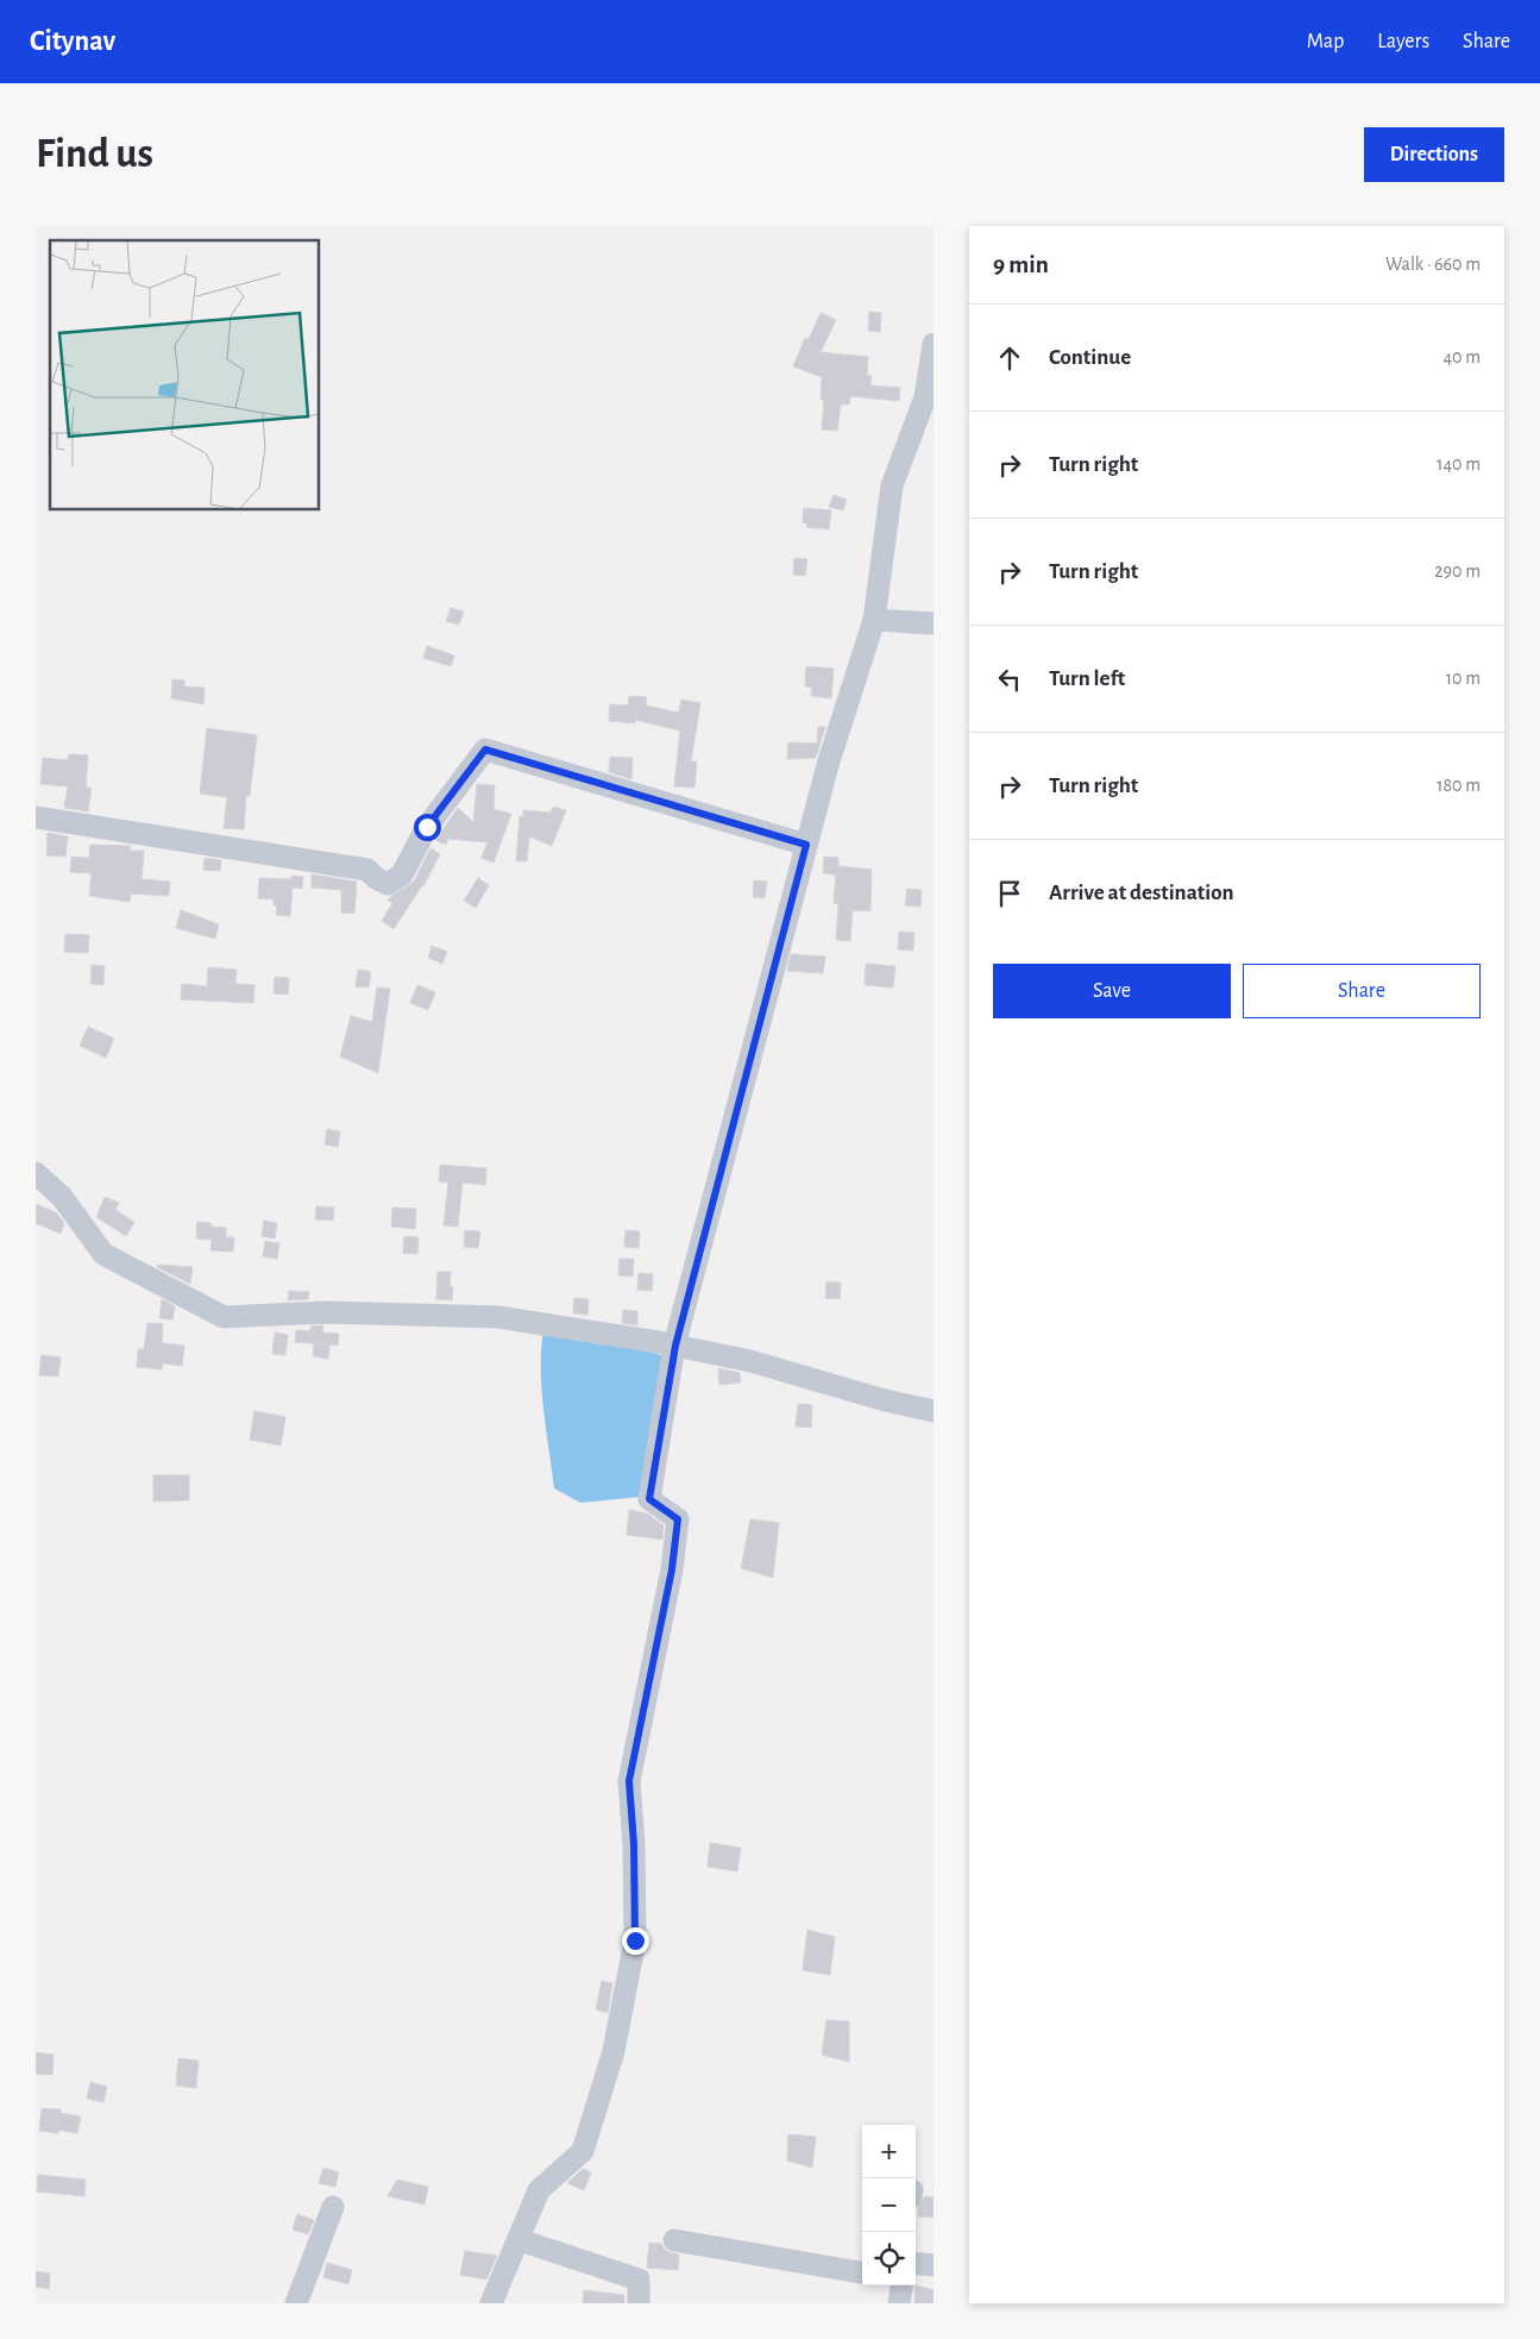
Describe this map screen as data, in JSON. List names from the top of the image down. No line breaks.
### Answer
{"page":{"header":"Citynav","nav":["Map","Layers","Share"],"buttons":["Directions",["Save","Share"]],"title":"Find us","heading":["9 min","Walk · 660 m"],"list":[["Continue","40 m"],["Turn right","140 m"],["Turn right","290 m"],["Turn left","10 m"],["Turn right","180 m"],"Arrive at destination"],"map_buttons":["+","−"]}}
